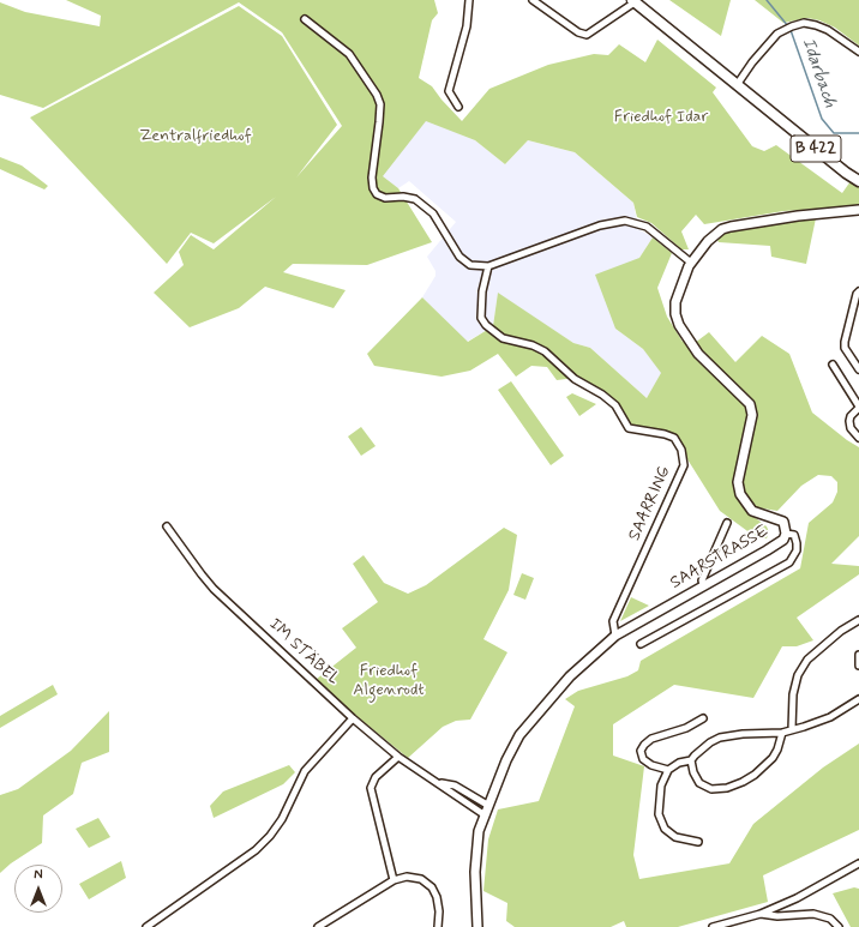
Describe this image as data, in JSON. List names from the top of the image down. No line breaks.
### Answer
{"streets":{"main road":["B 422"],"street":["SAARRING","SAARSTRASSE","IM STÄBEL"]},"crossings":[["SAARRING","SAARSTRASSE"],["SAARSTRASSE","IM STÄBEL"]],"water":["Idarbach"],"parks":["Friedhof Idar","Zentralfriedhof","Friedhof Algenrodt"],"north":"top"}
